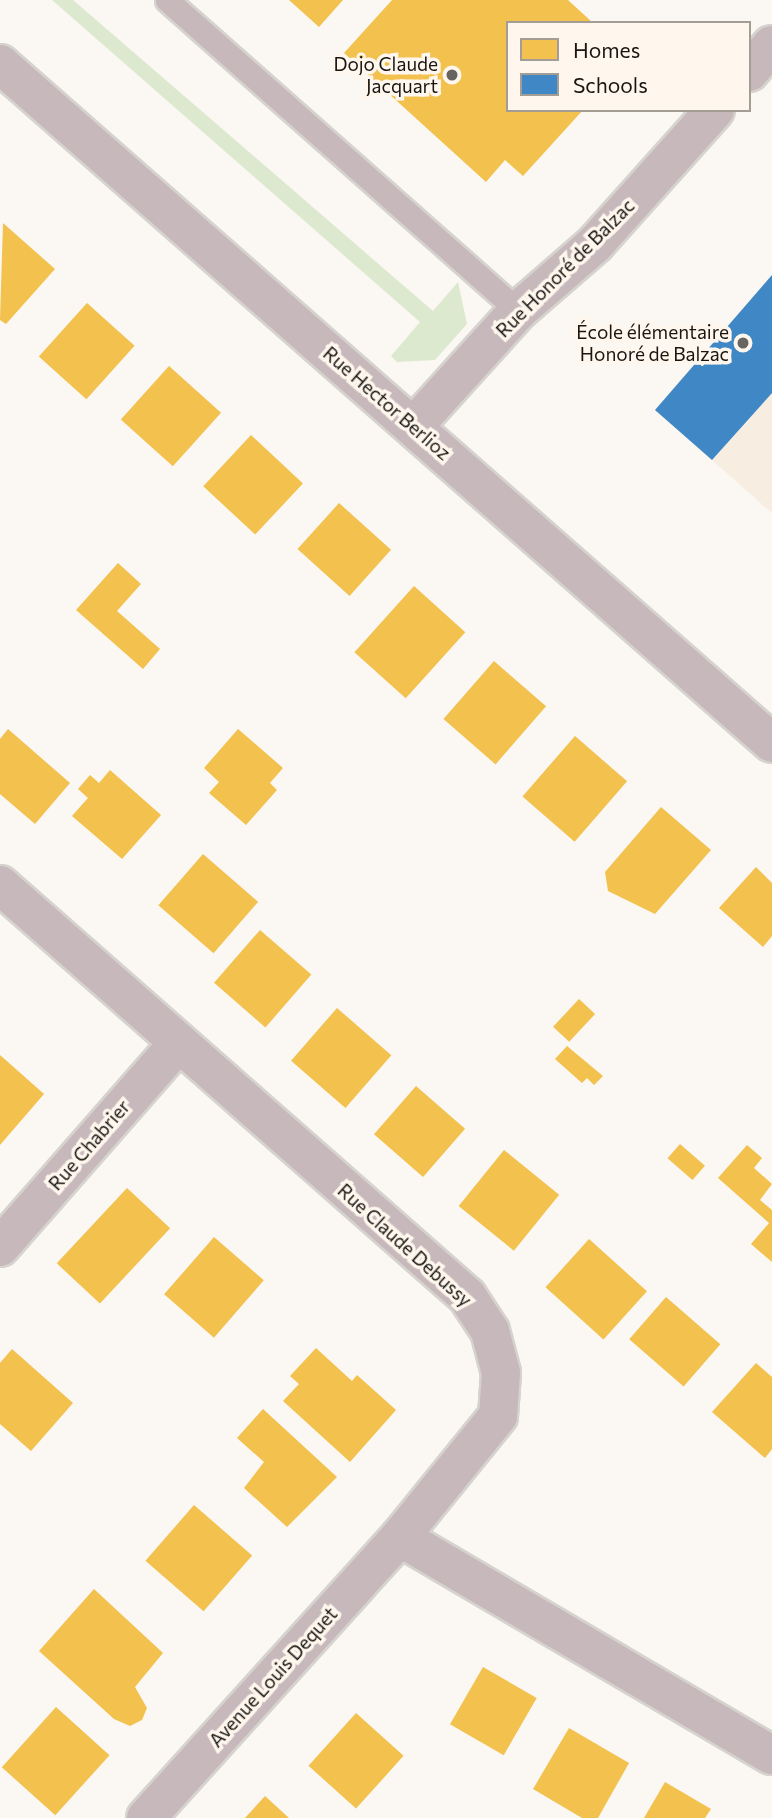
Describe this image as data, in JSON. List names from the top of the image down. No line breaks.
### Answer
{"streets":{"street":["Rue Honoré de Balzac","Rue Hector Berlioz","Rue Chabrier","Rue Claude Debussy","Avenue Louis Dequet"]},"crossings":[["Rue Honoré de Balzac","Rue Hector Berlioz"],["Rue Chabrier","Rue Claude Debussy"],["Rue Claude Debussy","Avenue Louis Dequet"]],"places":["Dojo Claude Jacquart","École élémentaire Honoré de Balzac"],"legend":["Homes","Schools"]}
